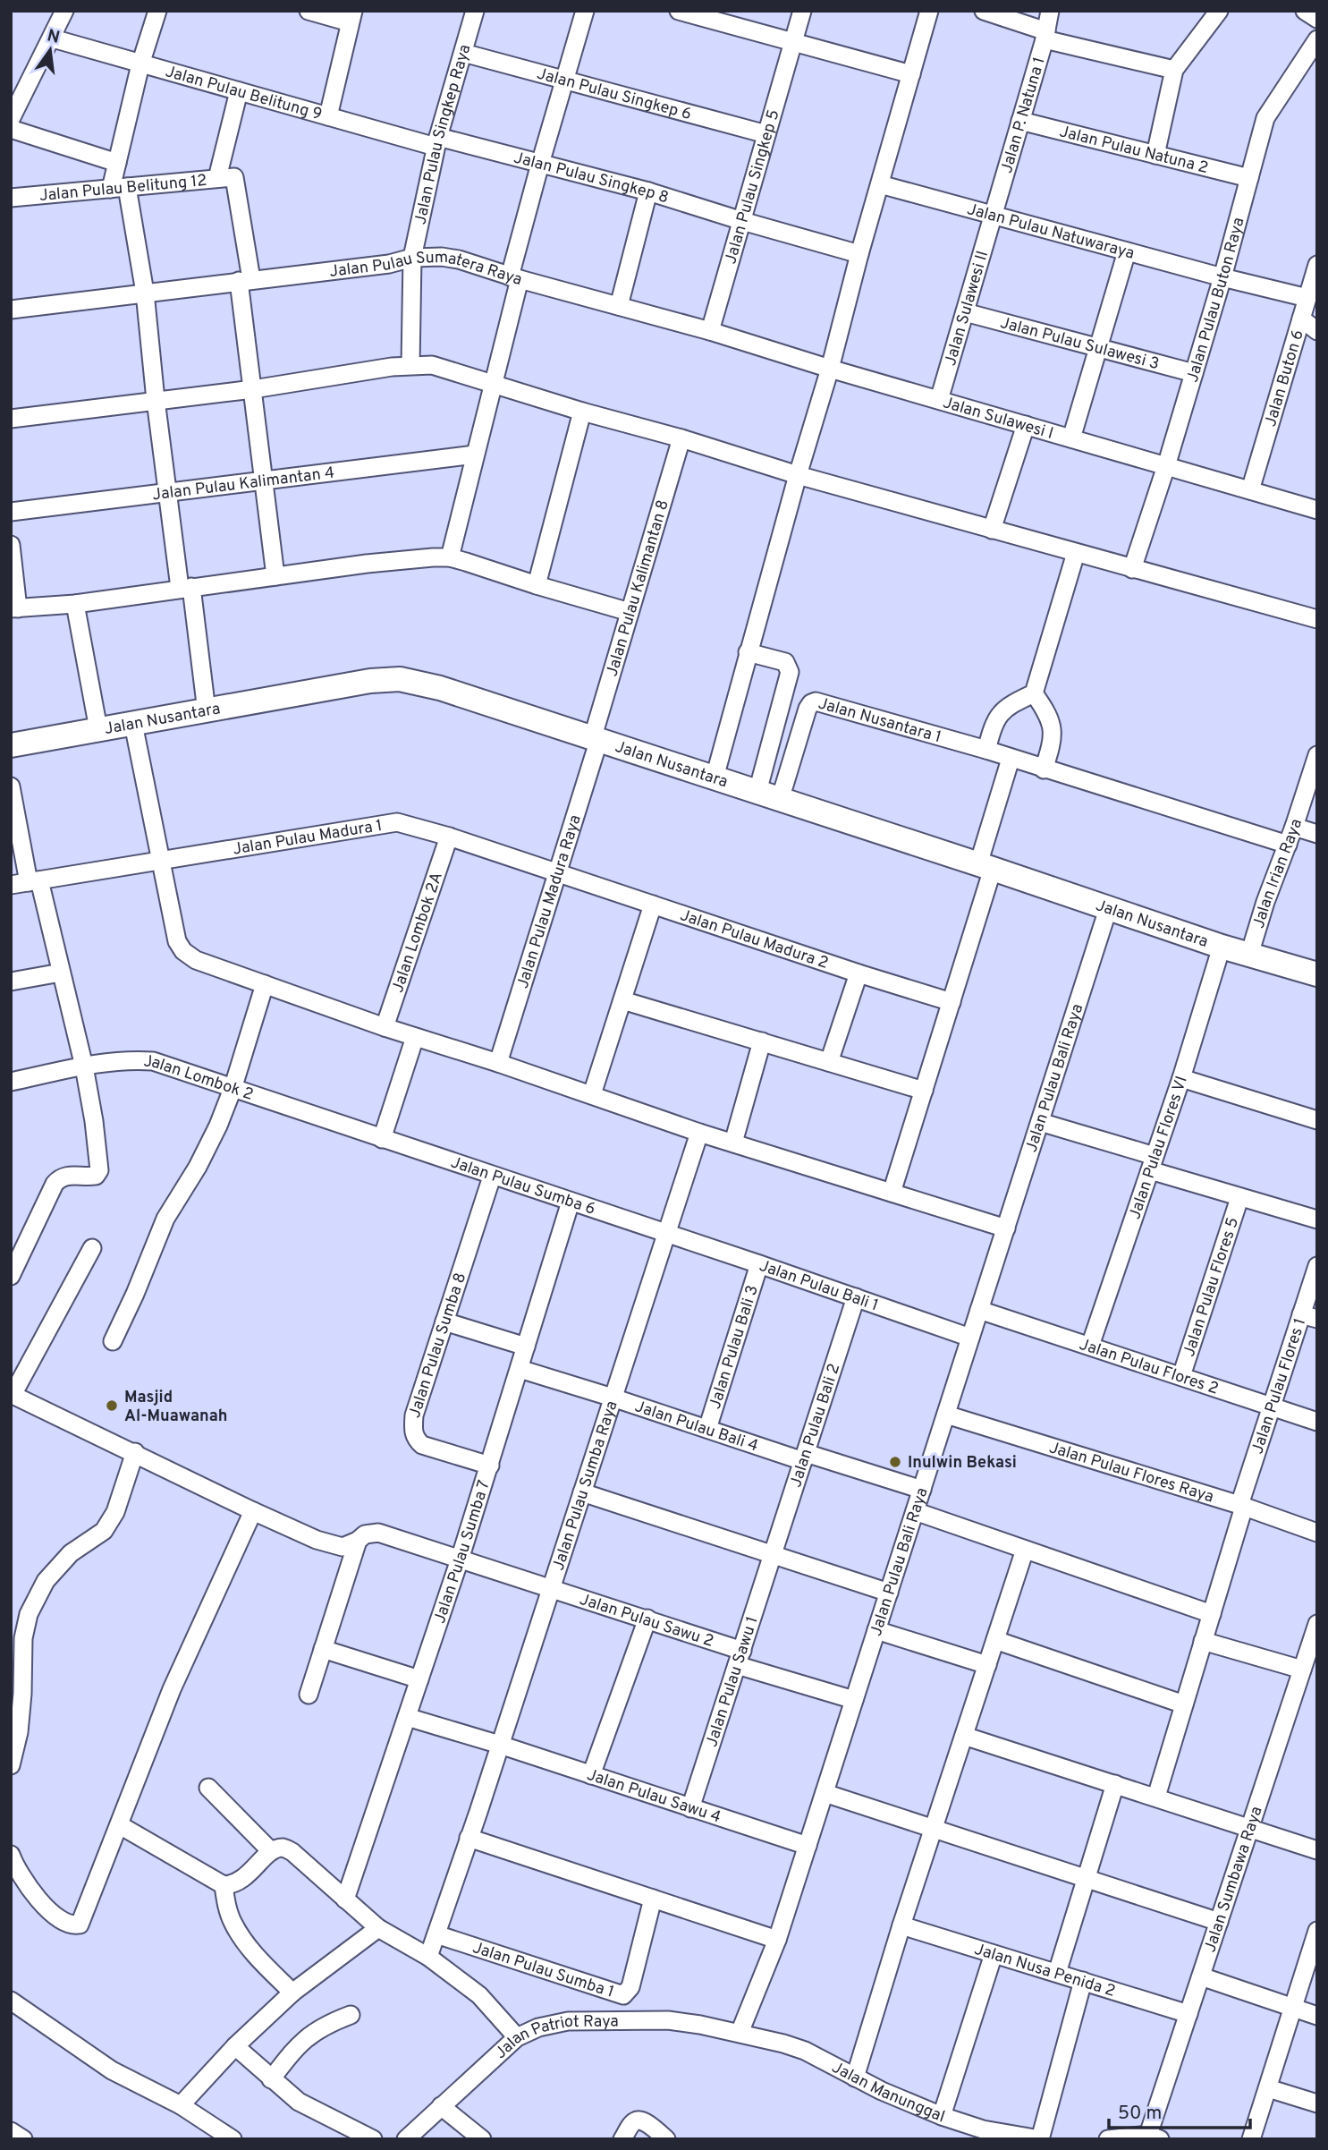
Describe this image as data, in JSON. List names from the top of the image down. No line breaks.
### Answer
{"streets":{"street":["Jalan Pulau Belitung 9","Jalan Pulau Singkep 6","Jalan P. Natuna 1","Jalan Pulau Singkep Raya","Jalan Pulau Natuna 2","Jalan Pulau Singkep 8","Jalan Pulau Belitung 12","Jalan Pulau Singkep 5","Jalan Pulau Natuwaraya","Jalan Pulau Sumatera Raya","Jalan Pulau Buton Raya","Jalan Sulawesi II","Jalan Pulau Sulawesi 3","Jalan Buton 6","Jalan Sulawesi I","Jalan Pulau Kalimantan 4","Jalan Pulau Kalimantan 8","Jalan Nusantara","Jalan Nusantara 1","Jalan Pulau Madura 1","Jalan Irian Raya","Jalan Pulau Madura Raya","Jalan Lombok 2A","Jalan Pulau Madura 2","Jalan Lombok 2","Jalan Pulau Bali Raya","Jalan Pulau Flores VI","Jalan Pulau Sumba 6","Jalan Pulau Bali 1","Jalan Pulau Flores 5","Jalan Pulau Sumba 8","Jalan Pulau Bali 3","Jalan Pulau Flores 2","Jalan Pulau Flores 1","Jalan Pulau Bali 2","Jalan Pulau Bali 4","Jalan Pulau Flores Raya","Jalan Pulau Sumba Raya","Jalan Pulau Sumba 7","Jalan Pulau Sawu 2","Jalan Pulau Sawu 1","Jalan Pulau Sawu 4","Jalan Sumbawa Raya","Jalan Nusa Penida 2","Jalan Pulau Sumba 1","Jalan Patriot Raya","Jalan Manunggal"]},"crossings":[["Jalan Pulau Belitung 9","Jalan Pulau Singkep Raya"],["Jalan Pulau Belitung 9","Jalan Pulau Singkep 8"],["Jalan Pulau Singkep 6","Jalan Pulau Singkep Raya"],["Jalan Pulau Singkep 6","Jalan Pulau Singkep 5"],["Jalan P. Natuna 1","Jalan Pulau Natuna 2"],["Jalan P. Natuna 1","Jalan Pulau Natuwaraya"],["Jalan P. Natuna 1","Jalan Sulawesi II"],["Jalan Pulau Singkep Raya","Jalan Pulau Singkep 8"],["Jalan Pulau Singkep Raya","Jalan Pulau Sumatera Raya"],["Jalan Pulau Natuna 2","Jalan Pulau Buton Raya"],["Jalan Pulau Singkep 8","Jalan Pulau Singkep 5"],["Jalan Pulau Singkep 5","Jalan Pulau Sumatera Raya"],["Jalan Pulau Natuwaraya","Jalan Pulau Buton Raya"],["Jalan Pulau Natuwaraya","Jalan Sulawesi II"],["Jalan Pulau Natuwaraya","Jalan Buton 6"],["Jalan Pulau Sumatera Raya","Jalan Sulawesi I"],["Jalan Pulau Buton Raya","Jalan Pulau Sulawesi 3"],["Jalan Pulau Buton Raya","Jalan Sulawesi I"],["Jalan Sulawesi II","Jalan Pulau Sulawesi 3"],["Jalan Sulawesi II","Jalan Sulawesi I"],["Jalan Buton 6","Jalan Sulawesi I"],["Jalan Pulau Kalimantan 8","Jalan Nusantara"],["Jalan Pulau Kalimantan 8","Jalan Pulau Madura Raya"],["Jalan Nusantara","Jalan Nusantara 1"],["Jalan Nusantara","Jalan Irian Raya"],["Jalan Nusantara","Jalan Pulau Madura Raya"],["Jalan Nusantara","Jalan Pulau Bali Raya"],["Jalan Nusantara","Jalan Pulau Flores VI"],["Jalan Nusantara 1","Jalan Irian Raya"],["Jalan Pulau Madura 1","Jalan Pulau Madura Raya"],["Jalan Pulau Madura 1","Jalan Lombok 2A"],["Jalan Pulau Madura 1","Jalan Pulau Madura 2"],["Jalan Pulau Madura Raya","Jalan Pulau Madura 2"],["Jalan Lombok 2","Jalan Pulau Sumba 6"],["Jalan Pulau Bali Raya","Jalan Pulau Bali 1"],["Jalan Pulau Bali Raya","Jalan Pulau Flores 2"],["Jalan Pulau Bali Raya","Jalan Pulau Bali 4"],["Jalan Pulau Bali Raya","Jalan Pulau Flores Raya"],["Jalan Pulau Bali Raya","Jalan Pulau Sawu 2"],["Jalan Pulau Bali Raya","Jalan Pulau Sawu 4"],["Jalan Pulau Bali Raya","Jalan Patriot Raya"],["Jalan Pulau Bali Raya","Jalan Manunggal"],["Jalan Pulau Flores VI","Jalan Pulau Flores 2"],["Jalan Pulau Sumba 6","Jalan Pulau Bali 1"],["Jalan Pulau Sumba 6","Jalan Pulau Sumba 8"],["Jalan Pulau Sumba 6","Jalan Pulau Sumba Raya"],["Jalan Pulau Sumba 6","Jalan Pulau Sumba 7"],["Jalan Pulau Bali 1","Jalan Pulau Bali 3"],["Jalan Pulau Bali 1","Jalan Pulau Bali 2"],["Jalan Pulau Bali 1","Jalan Pulau Sumba Raya"],["Jalan Pulau Flores 5","Jalan Pulau Flores 2"],["Jalan Pulau Sumba 8","Jalan Pulau Sumba 7"],["Jalan Pulau Bali 3","Jalan Pulau Bali 4"],["Jalan Pulau Flores 2","Jalan Pulau Flores 1"],["Jalan Pulau Flores 1","Jalan Pulau Flores Raya"],["Jalan Pulau Bali 2","Jalan Pulau Bali 4"],["Jalan Pulau Bali 2","Jalan Pulau Sawu 1"],["Jalan Pulau Bali 4","Jalan Pulau Sumba Raya"],["Jalan Pulau Bali 4","Jalan Pulau Sumba 7"],["Jalan Pulau Sumba Raya","Jalan Pulau Sawu 2"],["Jalan Pulau Sumba Raya","Jalan Pulau Sawu 4"],["Jalan Pulau Sumba Raya","Jalan Pulau Sumba 1"],["Jalan Pulau Sumba 7","Jalan Pulau Sawu 2"],["Jalan Pulau Sumba 7","Jalan Pulau Sawu 4"],["Jalan Pulau Sawu 2","Jalan Pulau Sawu 1"],["Jalan Pulau Sawu 1","Jalan Pulau Sawu 4"],["Jalan Sumbawa Raya","Jalan Nusa Penida 2"],["Jalan Patriot Raya","Jalan Manunggal"]],"places":["Masjid Al-Muawanah","Inulwin Bekasi"],"scale_bar":"50 m","north":"top"}
